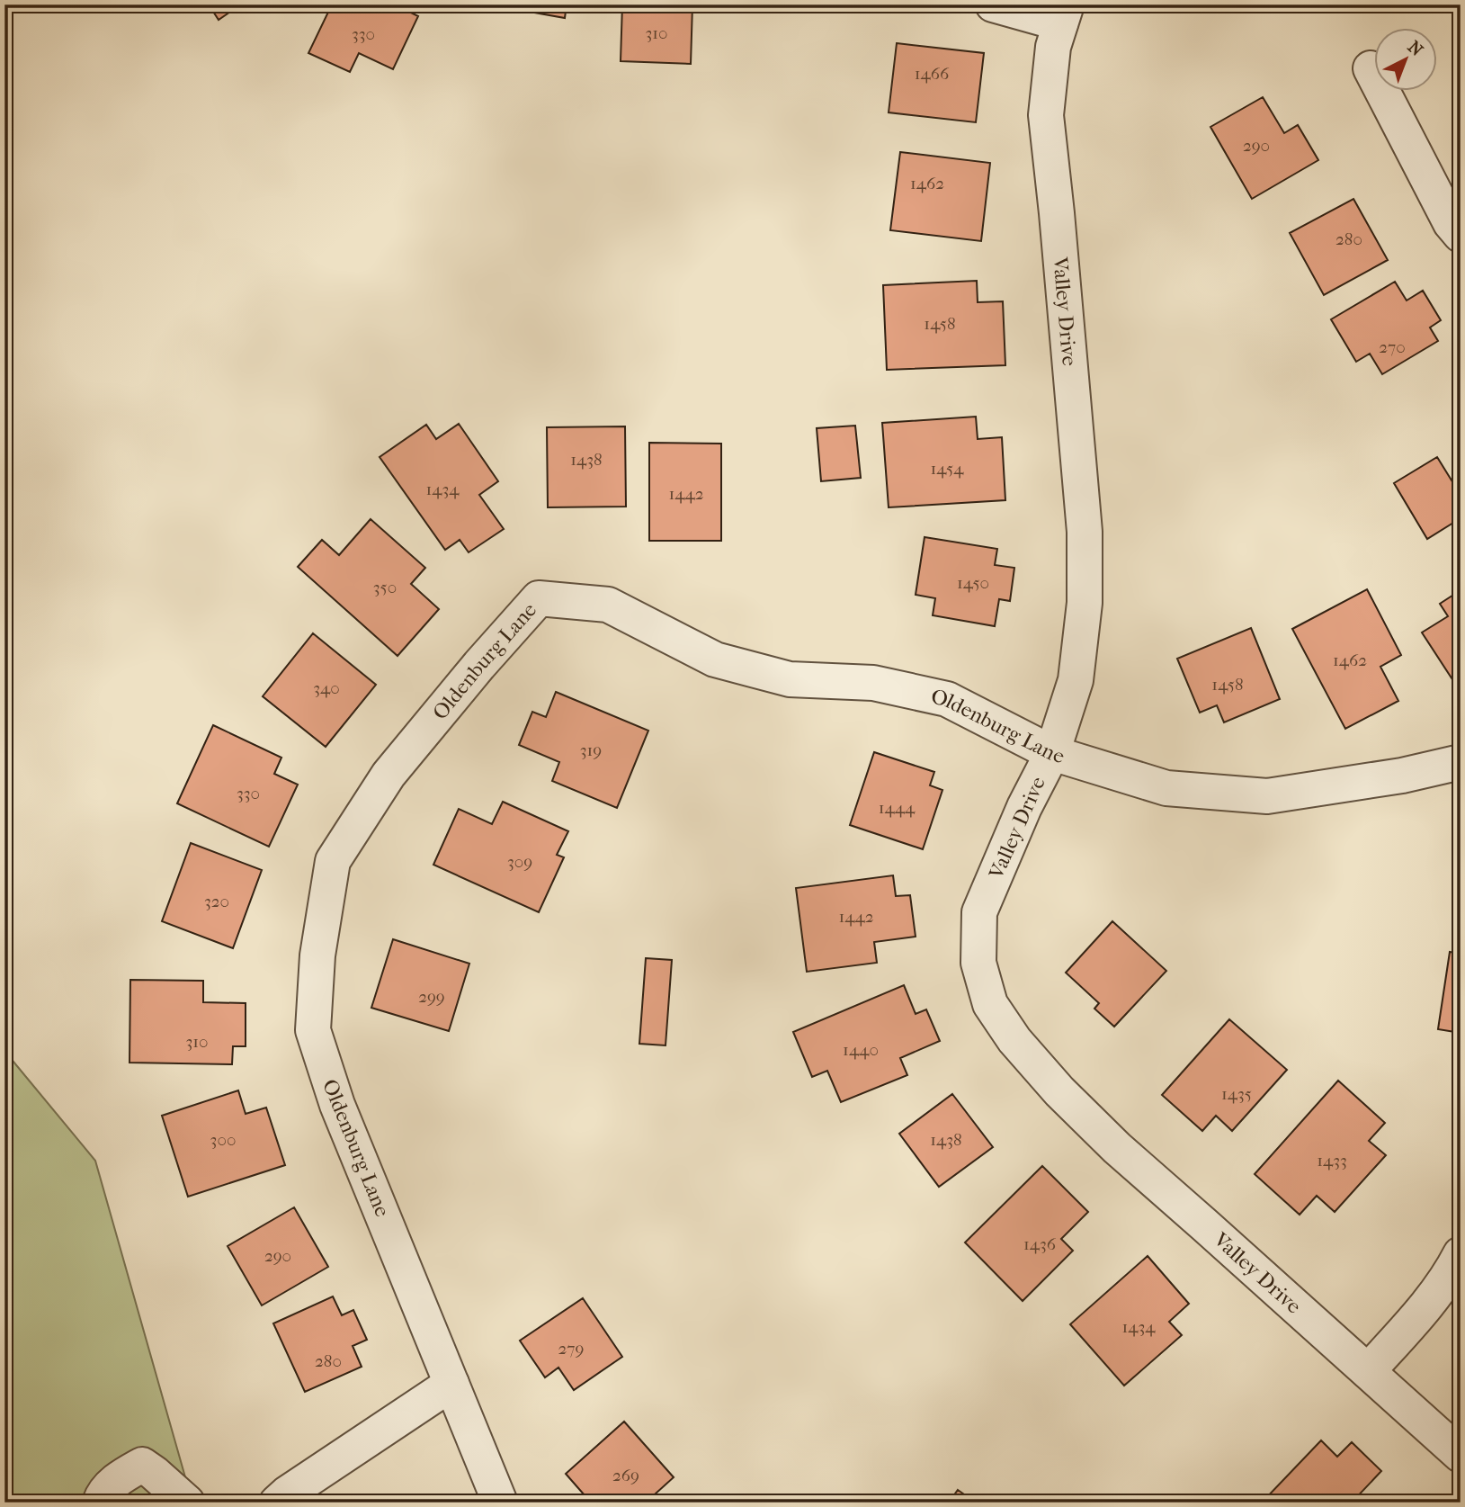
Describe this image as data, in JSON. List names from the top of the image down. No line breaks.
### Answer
{"streets":{"street":["Valley Drive","Oldenburg Lane"]},"crossings":[["Valley Drive","Oldenburg Lane"]],"house_numbers":["310","330","1466","290","1462","280","1458","270","1438","1454","1434","1442","1450","350","1462","1458","340","319","330","1444","309","320","1442","299","310","1440","1435","300","1438","1433","1436","290","1434","279","280","269"],"north":"top right"}
